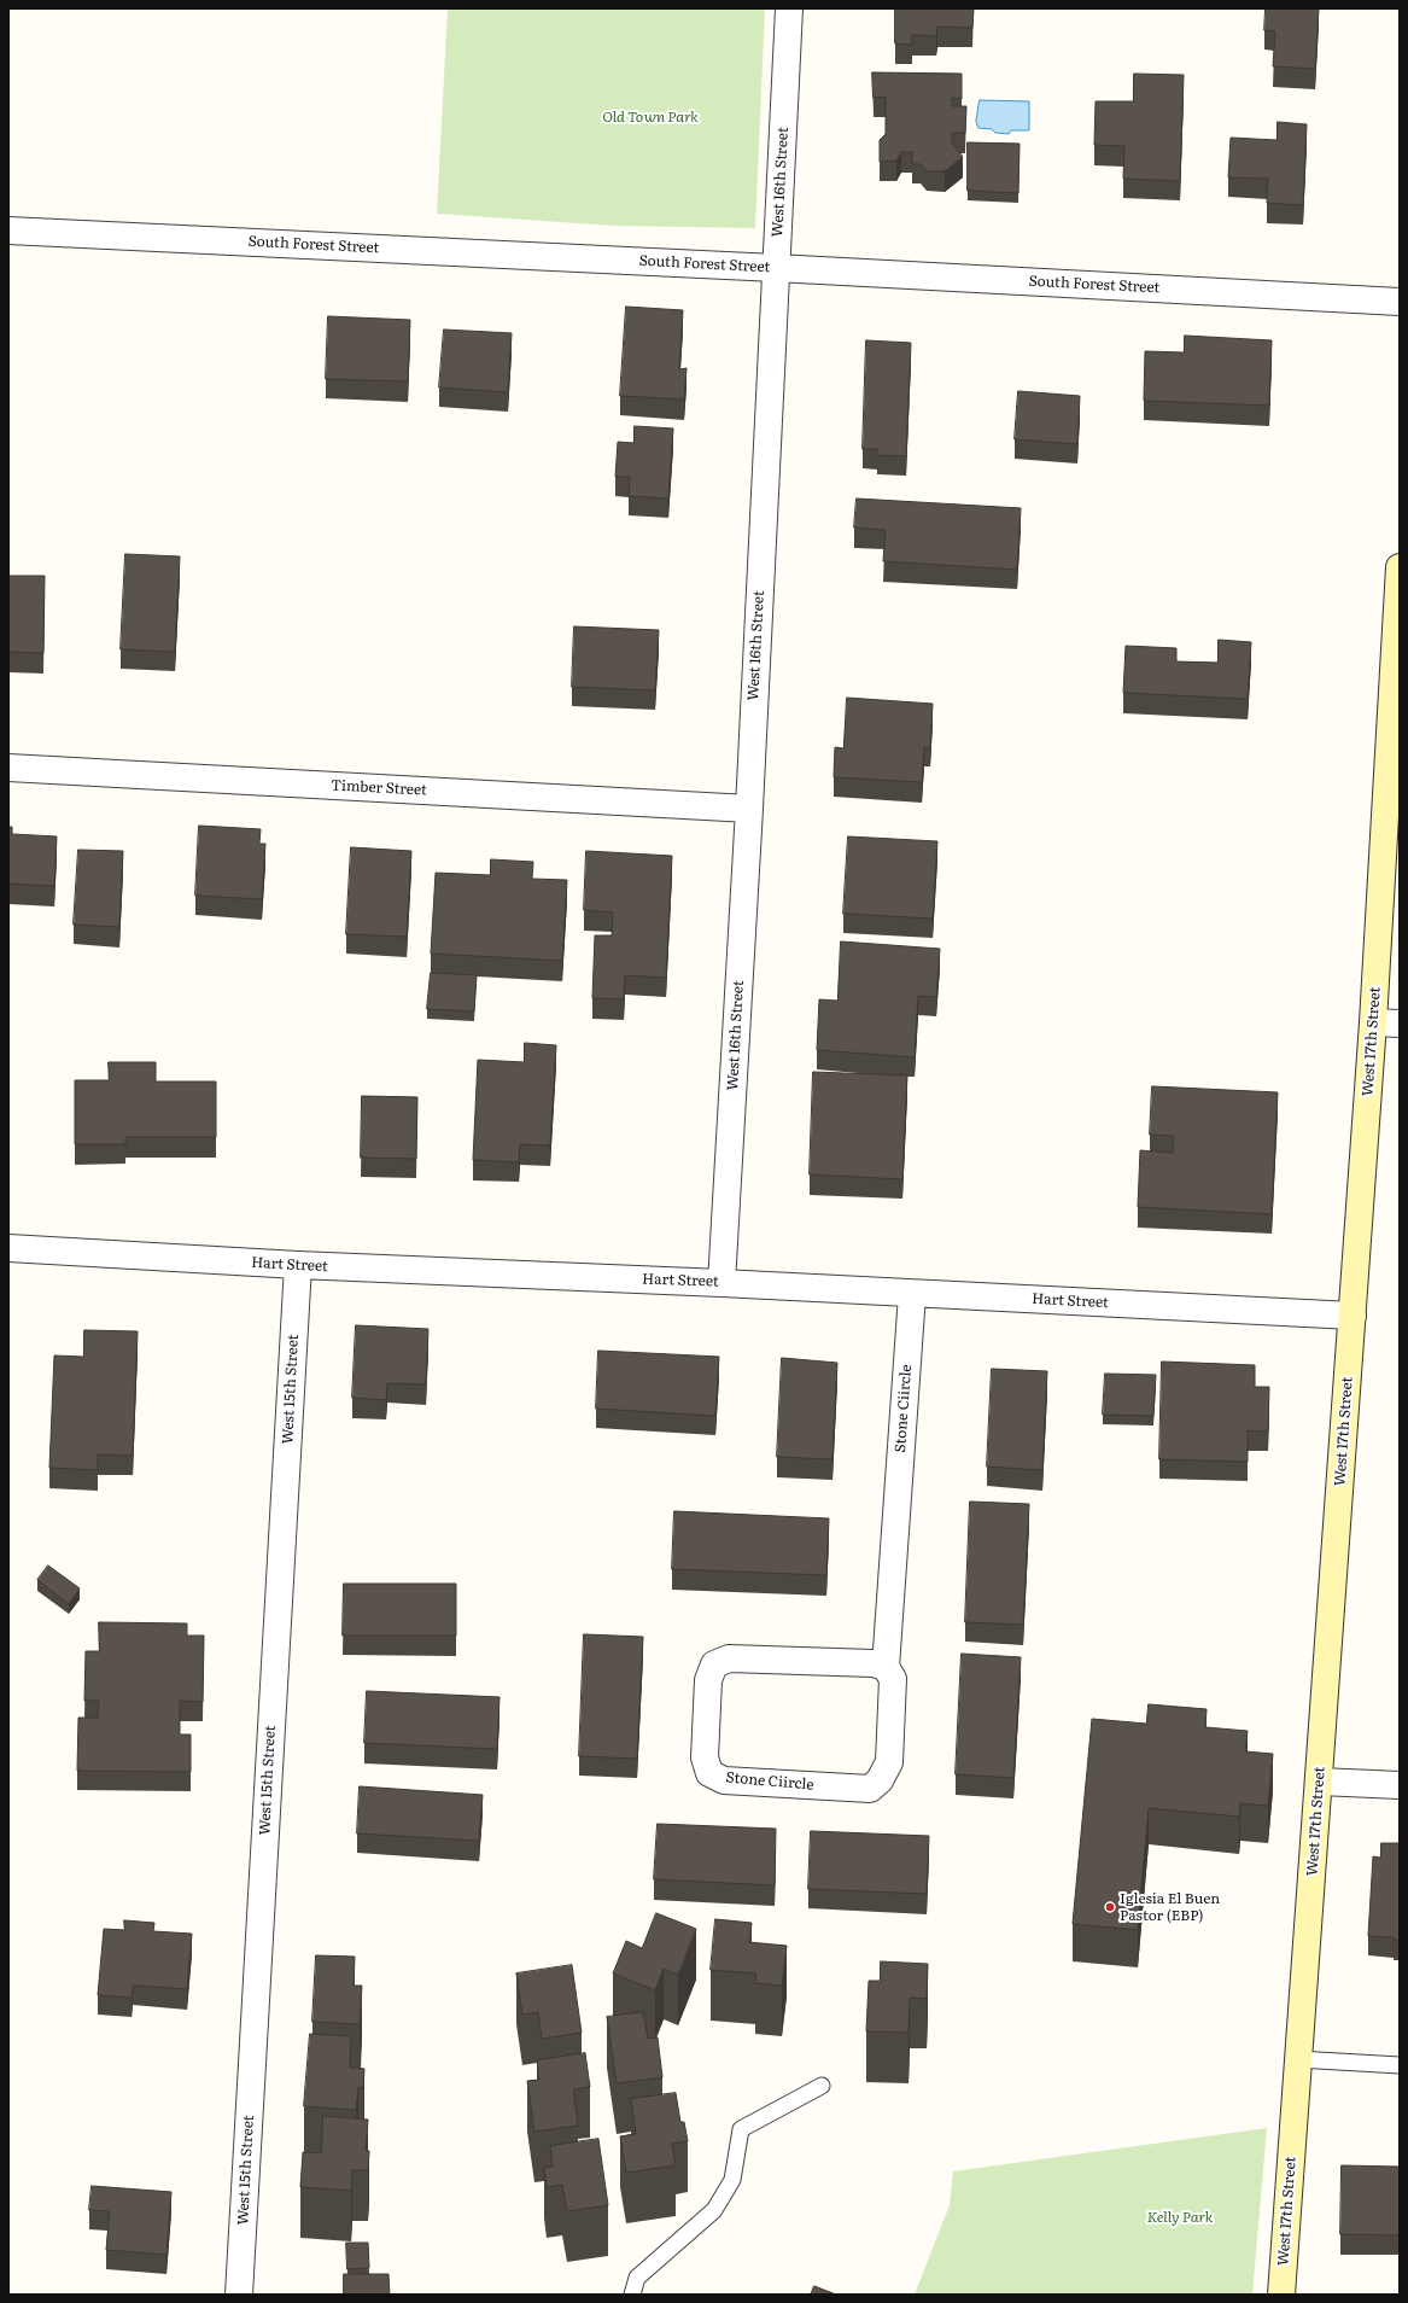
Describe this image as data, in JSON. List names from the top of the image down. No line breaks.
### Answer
{"streets":{"street":["West 16th Street","South Forest Street","Timber Street","West 17th Street","Hart Street","West 15th Street","Stone Ciircle"]},"crossings":[["West 16th Street","South Forest Street"],["West 16th Street","Timber Street"],["West 16th Street","Hart Street"],["West 17th Street","Hart Street"],["Hart Street","West 15th Street"],["Hart Street","Stone Ciircle"]],"parks":["Old Town Park","Kelly Park"],"places":["Iglesia El Buen Pastor (EBP)"]}
